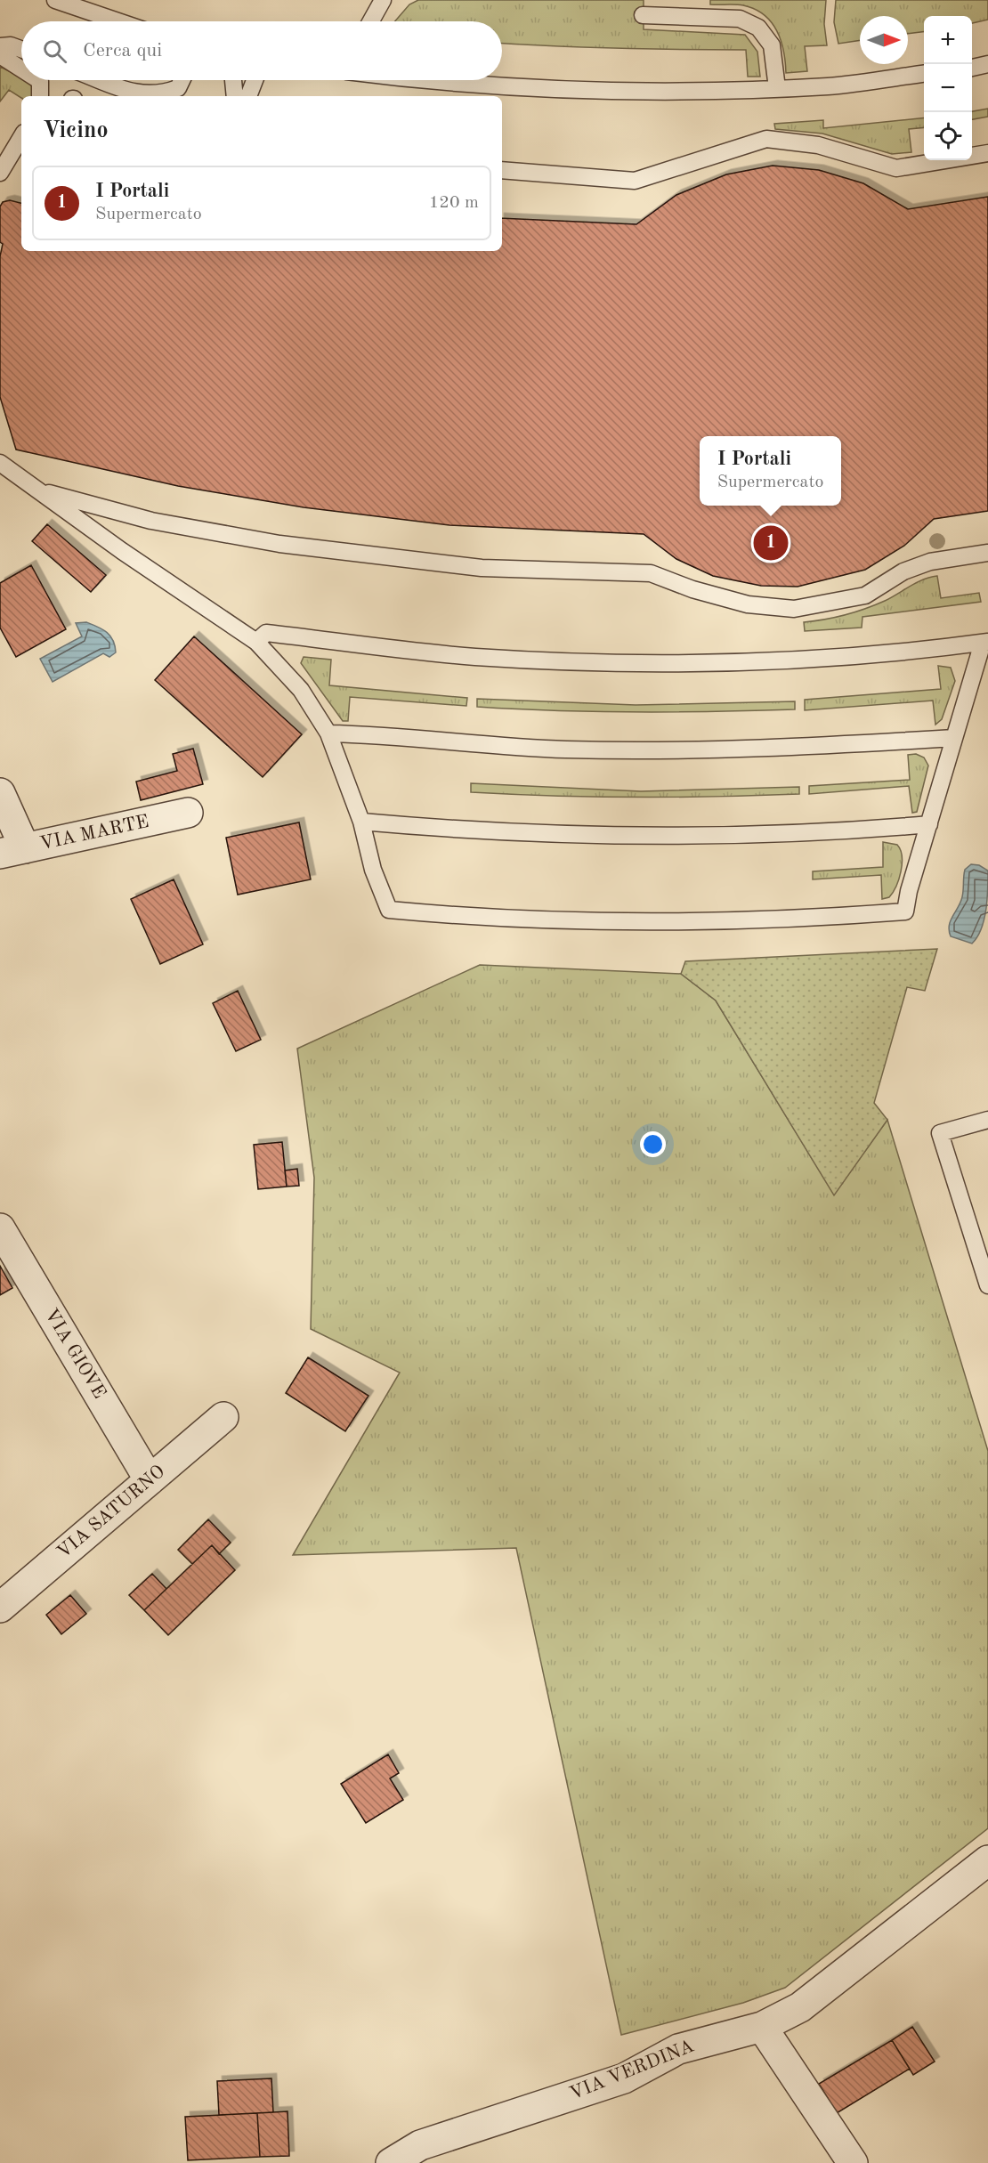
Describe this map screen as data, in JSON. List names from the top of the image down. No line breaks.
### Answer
{"streets":{"street":["VIA MARTE","VIA GIOVE","VIA SATURNO","VIA VERDINA"]},"crossings":[["VIA GIOVE","VIA SATURNO"]],"north":"right","page":{"map_buttons":["+","−"],"search":"Cerca qui","heading":"Vicino","list":[{"mark":"1","name":"I Portali","note":"Supermercato","value":"120 m"}],"popup":["I Portali","Supermercato"],"pins":"1"}}
